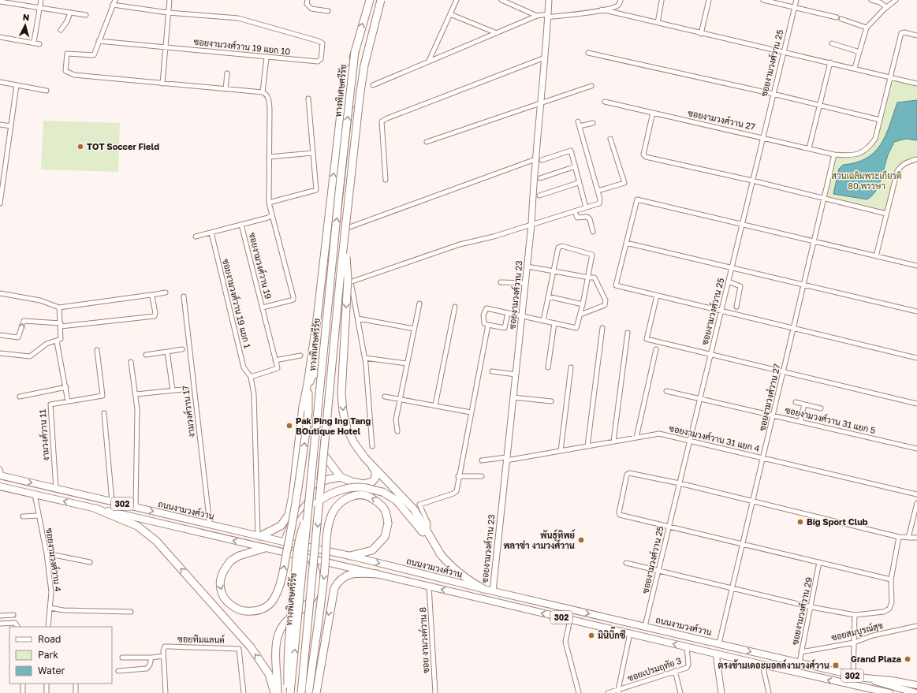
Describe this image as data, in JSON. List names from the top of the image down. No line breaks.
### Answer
{"streets":{"highway":["ทางพิเศษศรีรัช"],"main road":["302","ถนนงามวงศ์วาน"],"street":["ซอยงามวงศ์วาน 19 แยก 10","ซอยงามวงศ์วาน 25","ซอยงามวงศ์วาน 27","ซอยงามวงศ์วาน 19","ซอยงามวงศ์วาน 23","ซอยงามวงศ์วาน 19 แยก 1","งามวงศ์วาน 17","ซอยงามวงศ์วาน 31 แยก 5","งามวงศ์วาน 11","ซอยงามวงศ์วาน 31 แยก 4","ซอยงามวงศ์วาน 4","ซอยงามวงศ์วาน 29","ซอยสมบูรณ์สุข","ซอยทิมแลนด์","ซอย งามวงค์วาน 8","ซอยเปรมฤทัย 3"]},"crossings":[["ซอยงามวงศ์วาน 25","ซอยงามวงศ์วาน 27"],["ซอยงามวงศ์วาน 25","ซอยงามวงศ์วาน 31 แยก 5"],["ซอยงามวงศ์วาน 25","ซอยงามวงศ์วาน 31 แยก 4"],["ซอยงามวงศ์วาน 25","ถนนงามวงศ์วาน"],["ซอยงามวงศ์วาน 27","ซอยงามวงศ์วาน 31 แยก 5"],["ซอยงามวงศ์วาน 27","ซอยงามวงศ์วาน 31 แยก 4"],["ซอยงามวงศ์วาน 27","ถนนงามวงศ์วาน"],["ซอยงามวงศ์วาน 23","ซอยงามวงศ์วาน 31 แยก 4"],["ซอยงามวงศ์วาน 23","ถนนงามวงศ์วาน"],["งามวงศ์วาน 17","ถนนงามวงศ์วาน"],["งามวงศ์วาน 11","ถนนงามวงศ์วาน"],["302","ซอยงามวงศ์วาน 4"],["302","ซอย งามวงค์วาน 8"],["302","ซอยเปรมฤทัย 3"],["ถนนงามวงศ์วาน","ซอยงามวงศ์วาน 29"],["ซอยงามวงศ์วาน 29","ซอยสมบูรณ์สุข"]],"parks":["สวนเฉลิมพระเกียรติ 80 พรรษา"],"places":{"other":["TOT Soccer Field","Pak Ping Ing Tang BOutique Hotel","Big Sport Club","พันธุ์ทิพย์ พลาซ่า งามวงศ์วาน","มินิบิ๊กซี","Grand Plaza"],"transit":["ตรงข้ามเดอะมอลล์งามวงศ์วาน"]},"legend":["Road","Park","Water"],"north":"top"}
